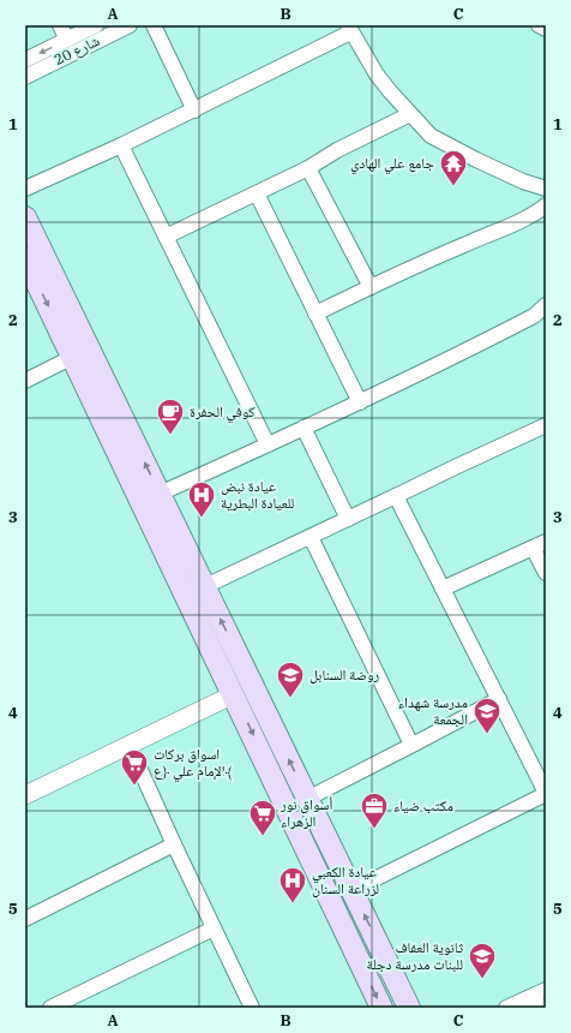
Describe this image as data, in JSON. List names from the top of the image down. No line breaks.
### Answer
{"streets":{"street":["شارع 20"]},"places":{"temple":["جامع علي الهادي"],"cafe":["كوفي الحفرة"],"hospital":["عيادة نبض للعيادة البطرية","عيادة الكعبي لزراعة السنان"],"school or university":["روضة السنابل","مدرسة شهداء الجمعة","ثانوية العفاف للبنات مدرسة دجلة"],"supermarket":["اسواق بركات الإمام علي ﴿ع﴾","أسواق نور الزهراء"],"office":["مكتب ضياء"]},"grid":{"columns":["A","B","C"],"rows":["1","2","3","4","5"]}}
